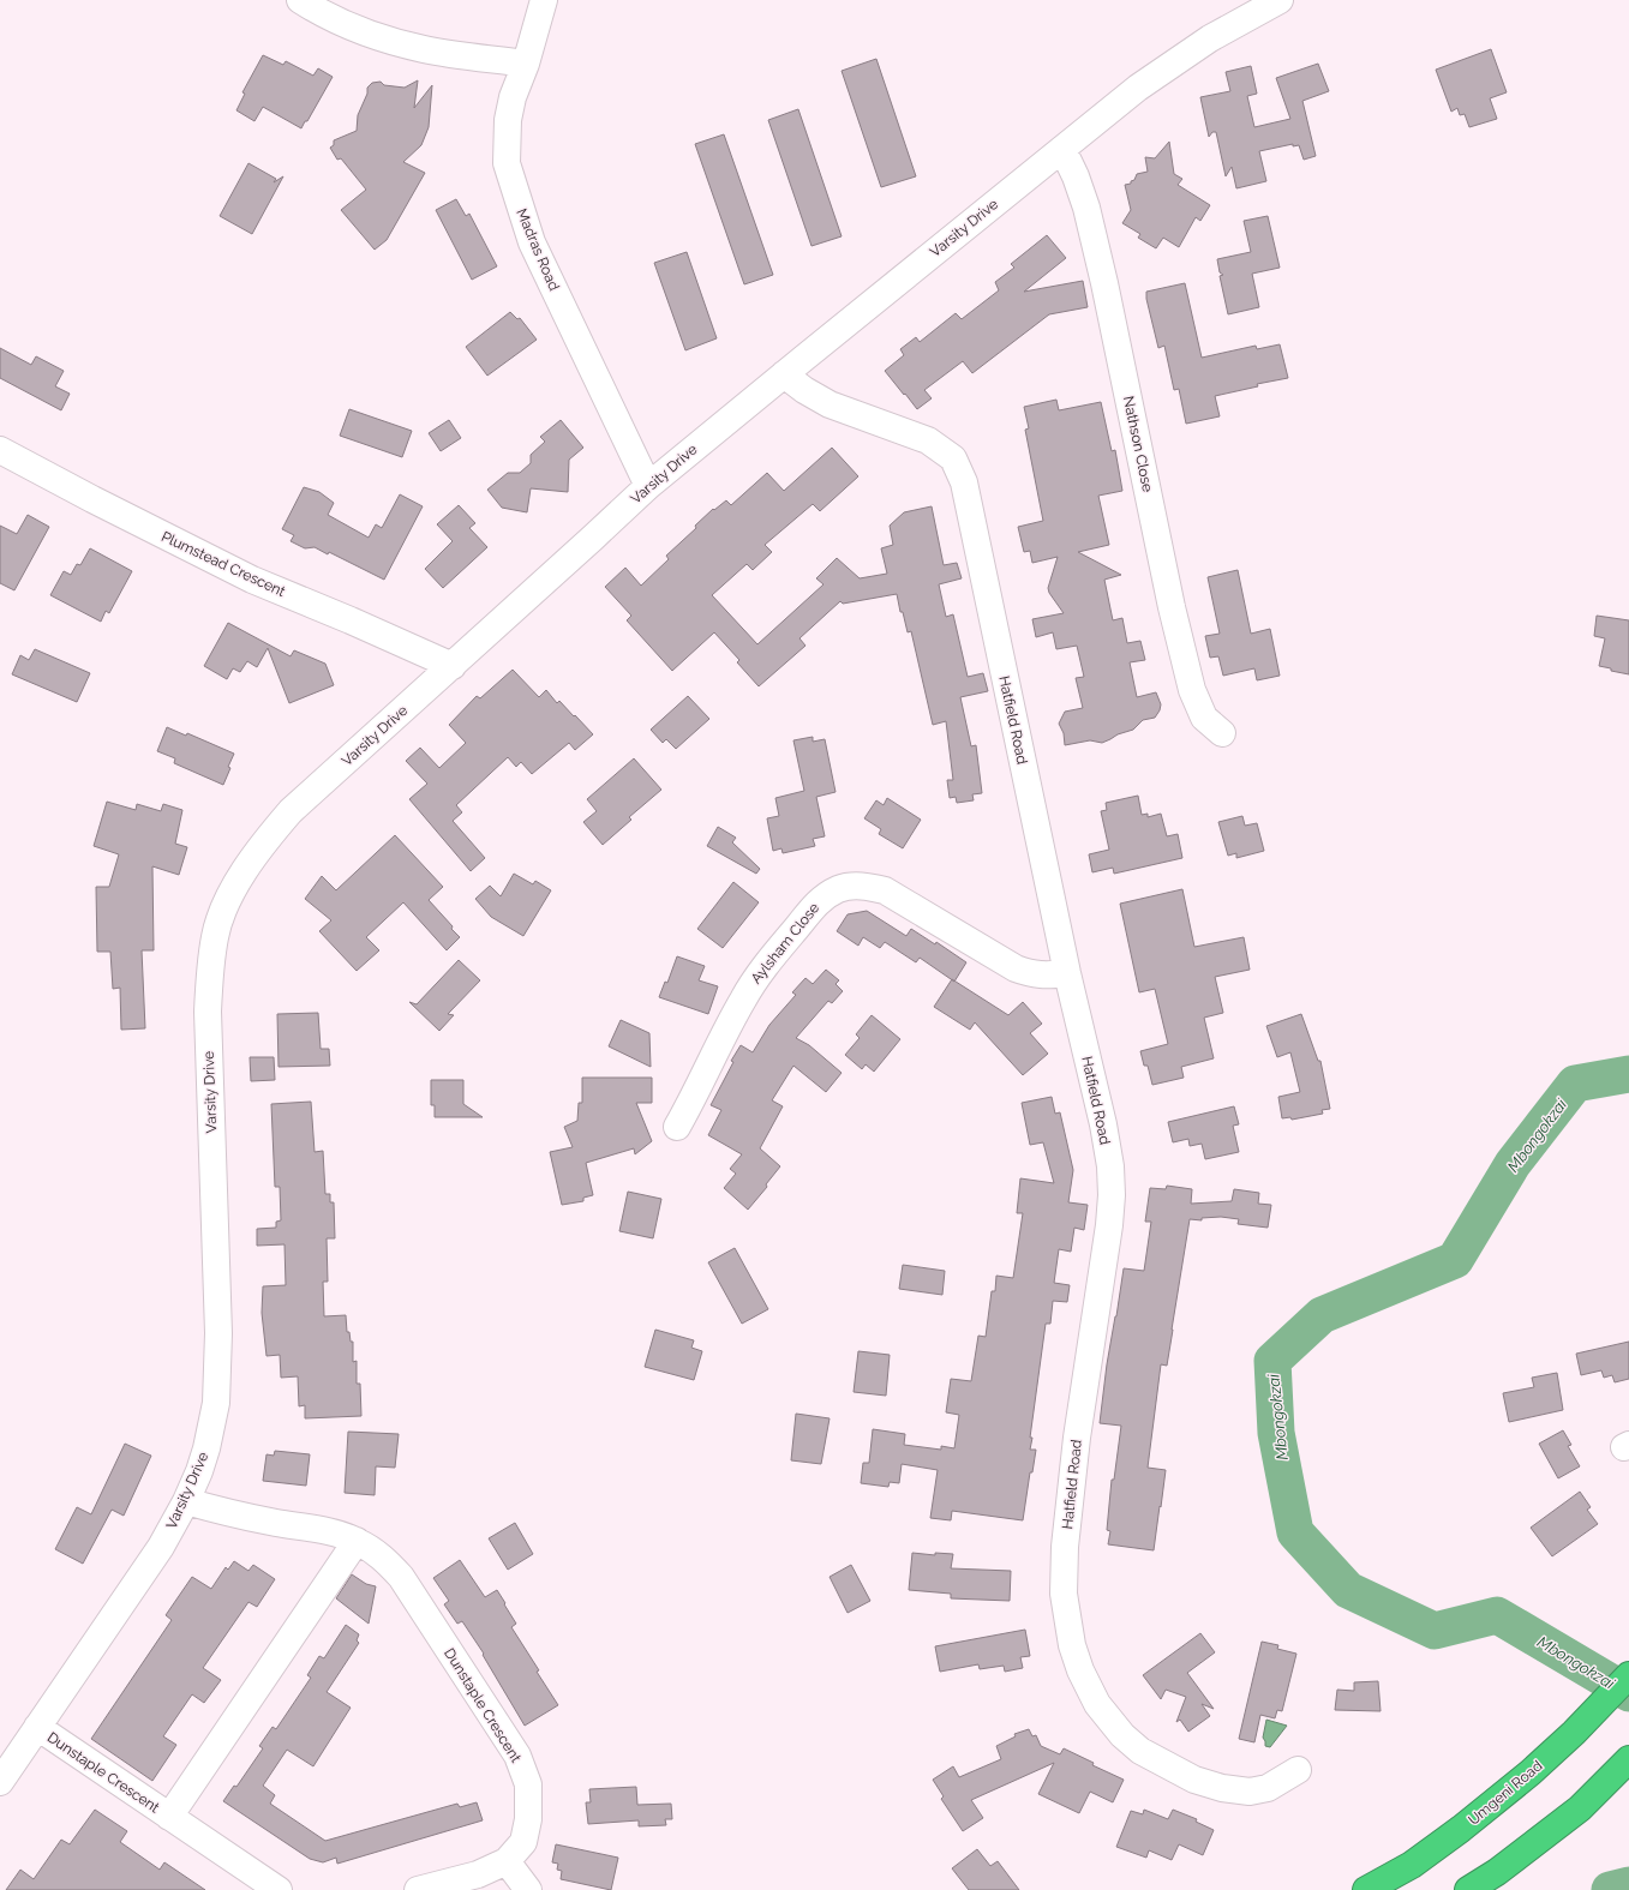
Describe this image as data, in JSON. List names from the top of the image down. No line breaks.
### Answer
{"streets":{"highway":["Umgeni Road"],"street":["Varsity Drive","Madras Road","Nathson Close","Plumstead Crescent","Hatfield Road","Aylsham Close","Dunstaple Crescent"]},"crossings":[["Varsity Drive","Madras Road"],["Varsity Drive","Nathson Close"],["Varsity Drive","Plumstead Crescent"],["Varsity Drive","Hatfield Road"],["Varsity Drive","Dunstaple Crescent"],["Hatfield Road","Aylsham Close"]],"water":["Mbongokzai"]}
